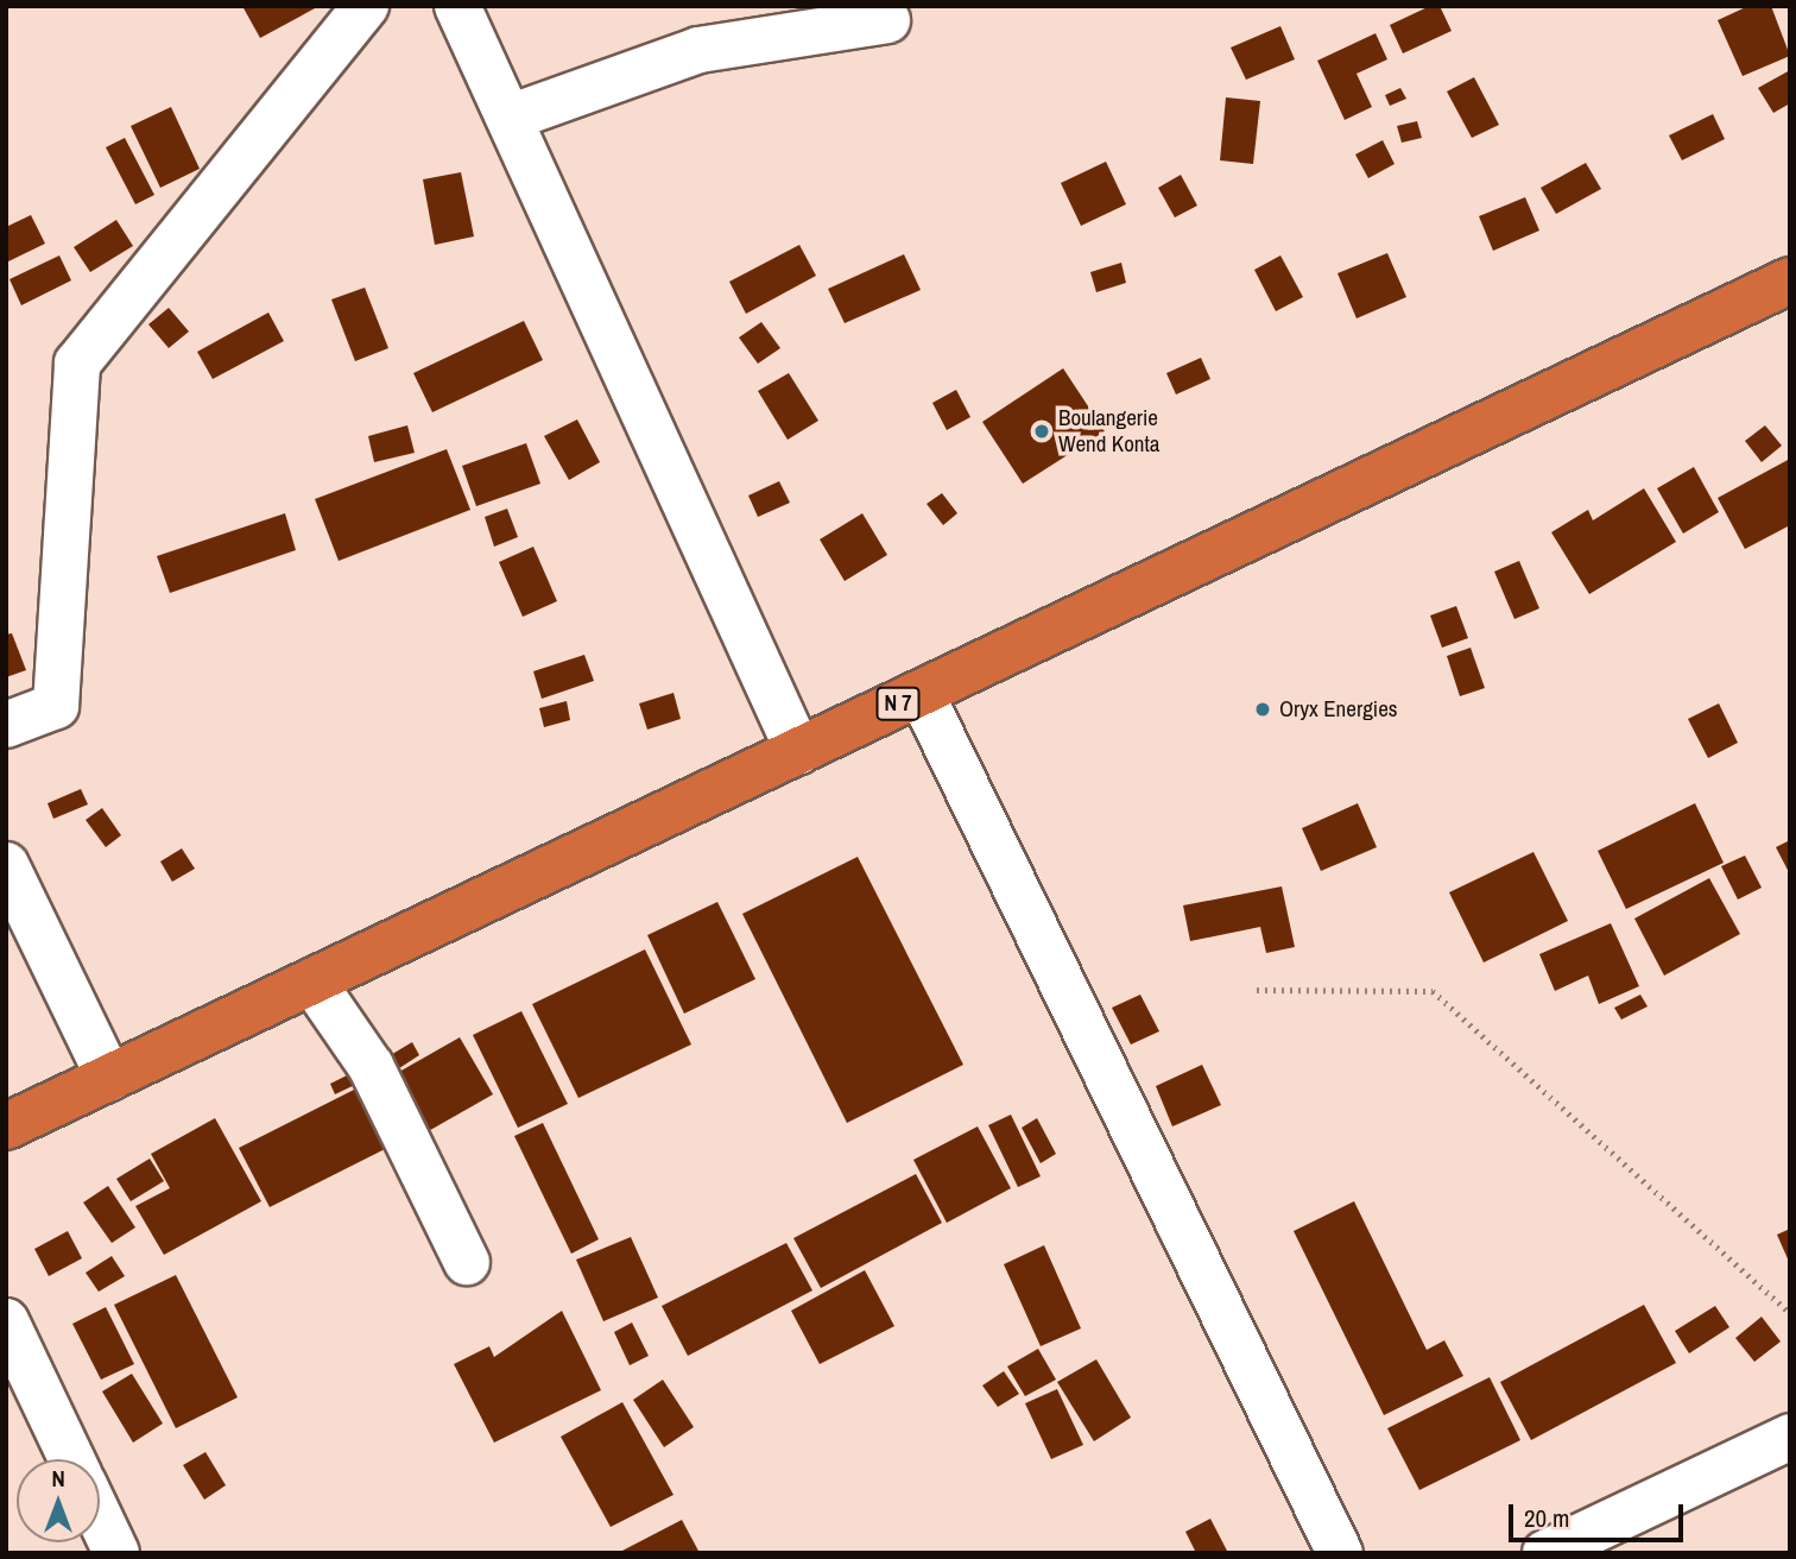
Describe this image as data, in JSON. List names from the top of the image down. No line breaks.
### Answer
{"streets":{"highway":["N 7"]},"places":["Boulangerie Wend Konta","Oryx Energies"],"scale_bar":"20 m","north":"top"}
